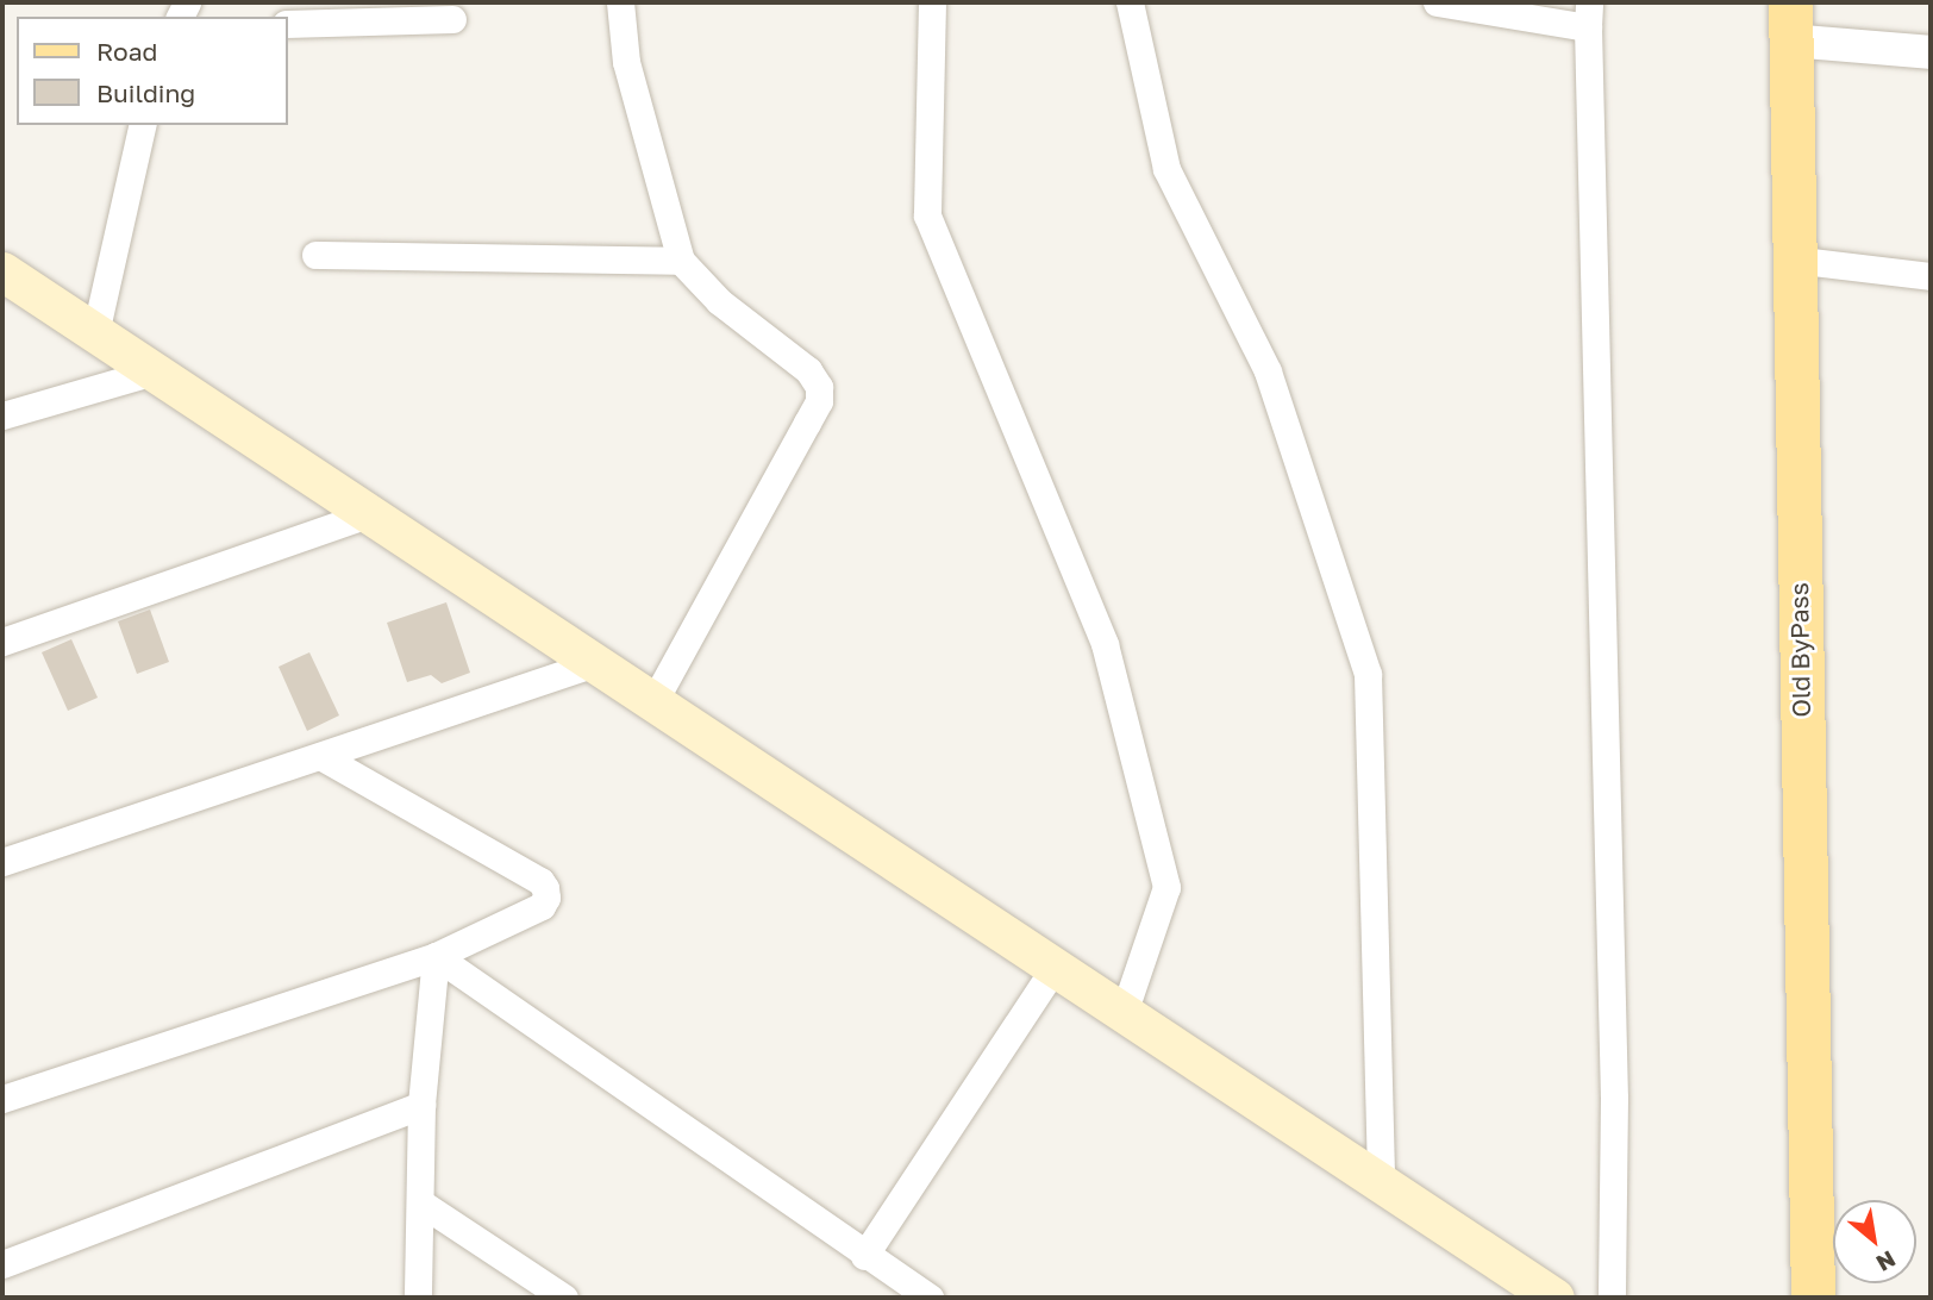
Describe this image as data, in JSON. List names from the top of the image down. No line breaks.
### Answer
{"streets":{"main road":["Old ByPass"]},"legend":["Road","Building"],"north":"bottom right"}
